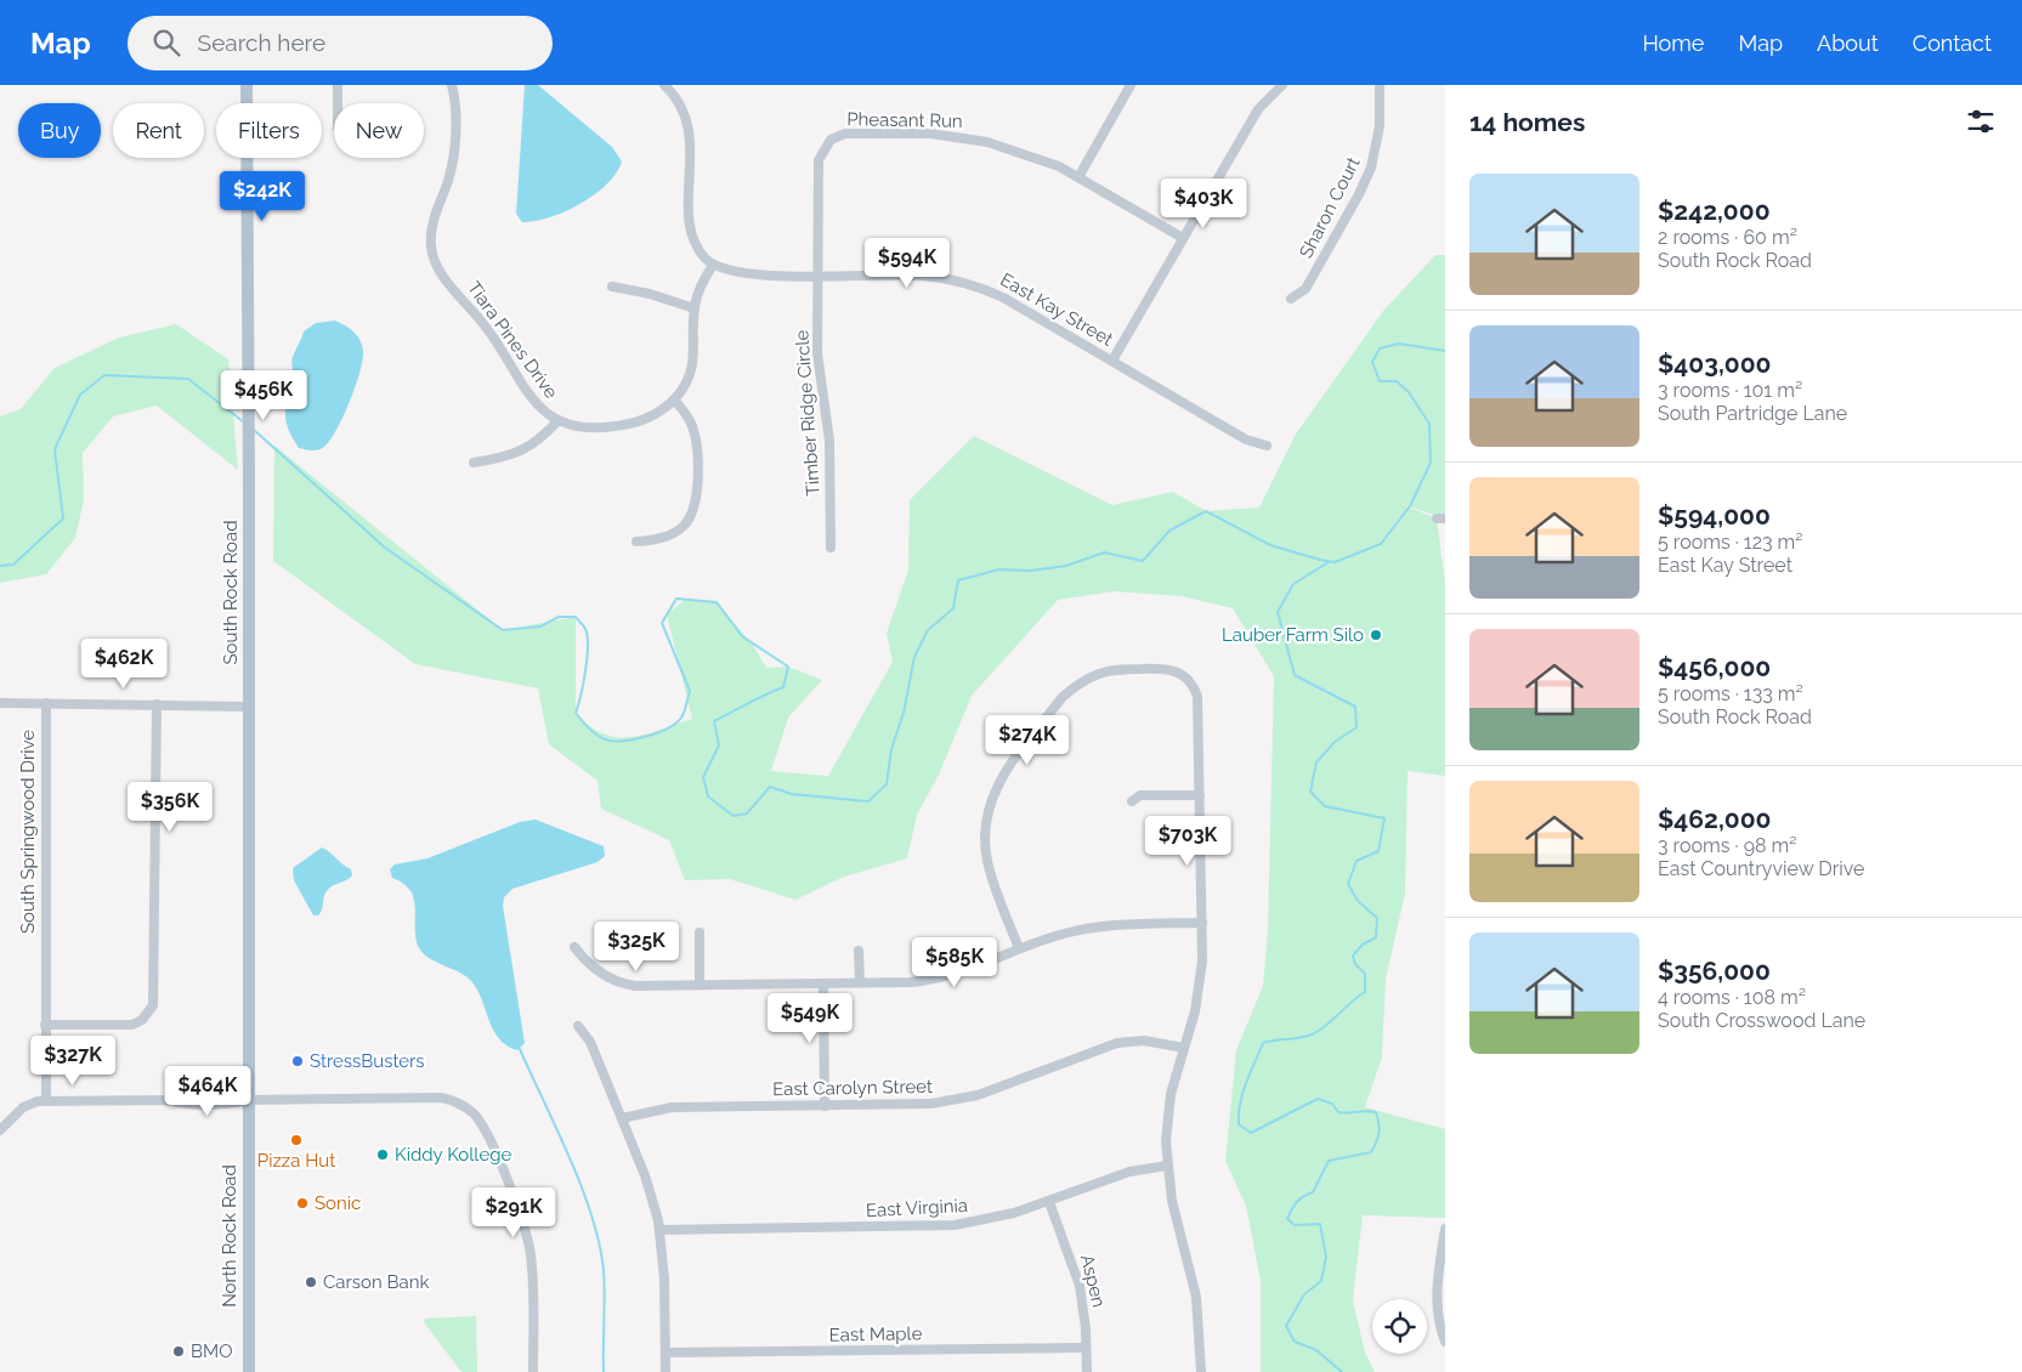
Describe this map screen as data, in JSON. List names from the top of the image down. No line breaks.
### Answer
{"streets":{"main road":["South Rock Road","North Rock Road"],"street":["Pheasant Run","Sharon Court","East Kay Street","Tiara Pines Drive","Timber Ridge Circle","South Springwood Drive","East Carolyn Street","East Virginia","Aspen","East Maple"]},"crossings":[["Pheasant Run","Timber Ridge Circle"],["East Kay Street","Tiara Pines Drive"],["East Kay Street","Timber Ridge Circle"],["South Rock Road","North Rock Road"],["East Virginia","Aspen"],["Aspen","East Maple"]],"places":["Lauber Farm Silo","StressBusters","Pizza Hut","Kiddy Kollege","Sonic","Carson Bank","BMO"],"page":{"header":"Map","search":"Search here","nav":["Home","Map","About","Contact"],"heading":"14 homes","chip":["Buy","Rent","Filters","New"],"list":[{"name":"$242,000","note":"2 rooms · 60 m² · South Rock Road"},{"name":"$403,000","note":"3 rooms · 101 m² · South Partridge Lane"},{"name":"$594,000","note":"5 rooms · 123 m² · East Kay Street"},{"name":"$456,000","note":"5 rooms · 133 m² · South Rock Road"},{"name":"$462,000","note":"3 rooms · 98 m² · East Countryview Drive"},{"name":"$356,000","note":"4 rooms · 108 m² · South Crosswood Lane"}],"price":["$242K","$403K","$594K","$456K","$462K","$274K","$356K","$703K","$325K","$585K","$549K","$327K","$464K","$291K"]}}
